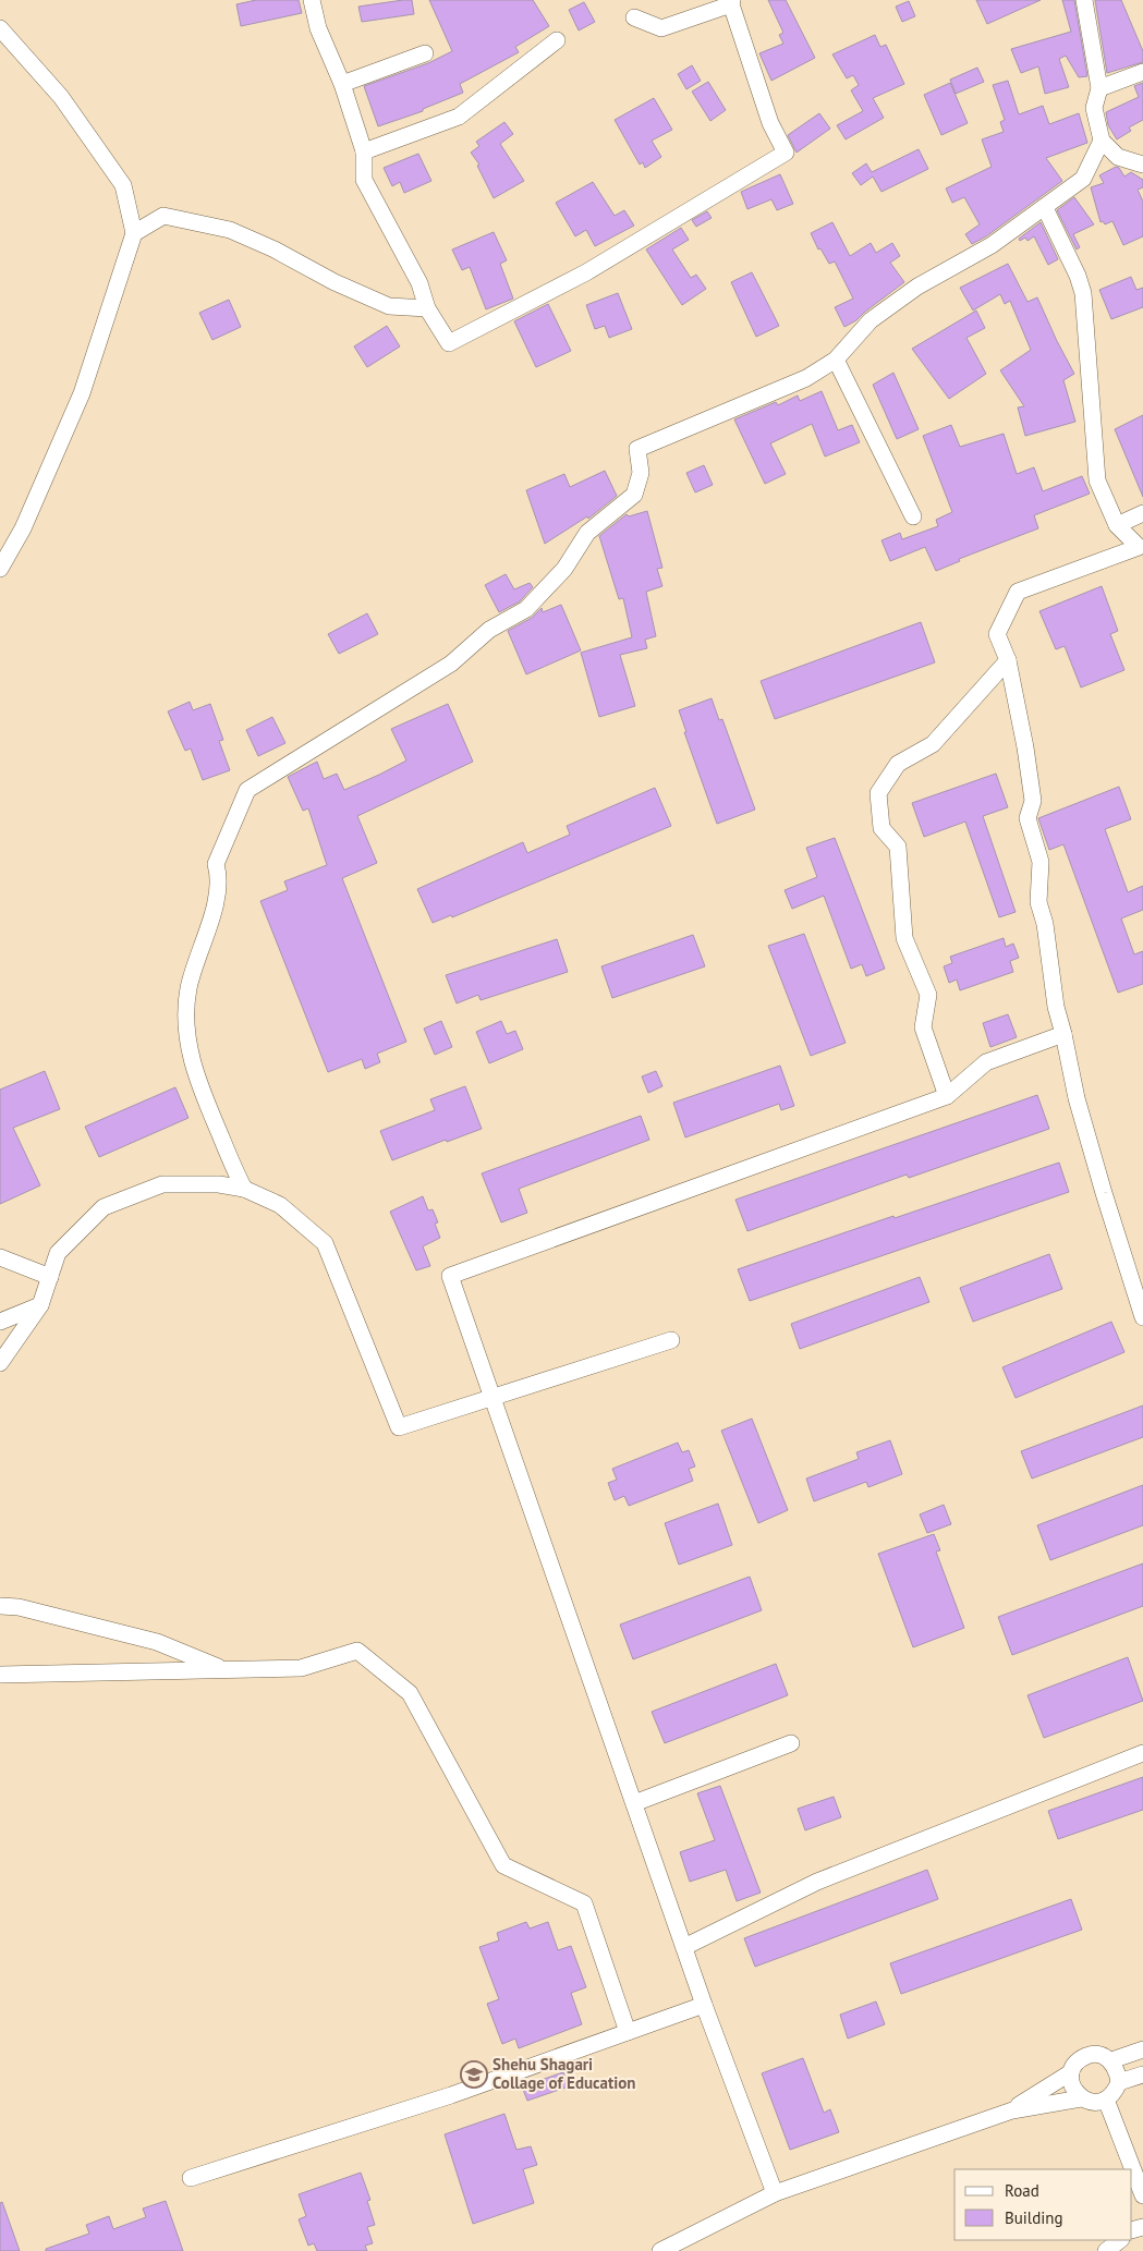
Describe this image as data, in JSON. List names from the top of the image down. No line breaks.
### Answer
{"places":{"school or university":["Shehu Shagari Collage of Education"]},"legend":["Road","Building"]}
